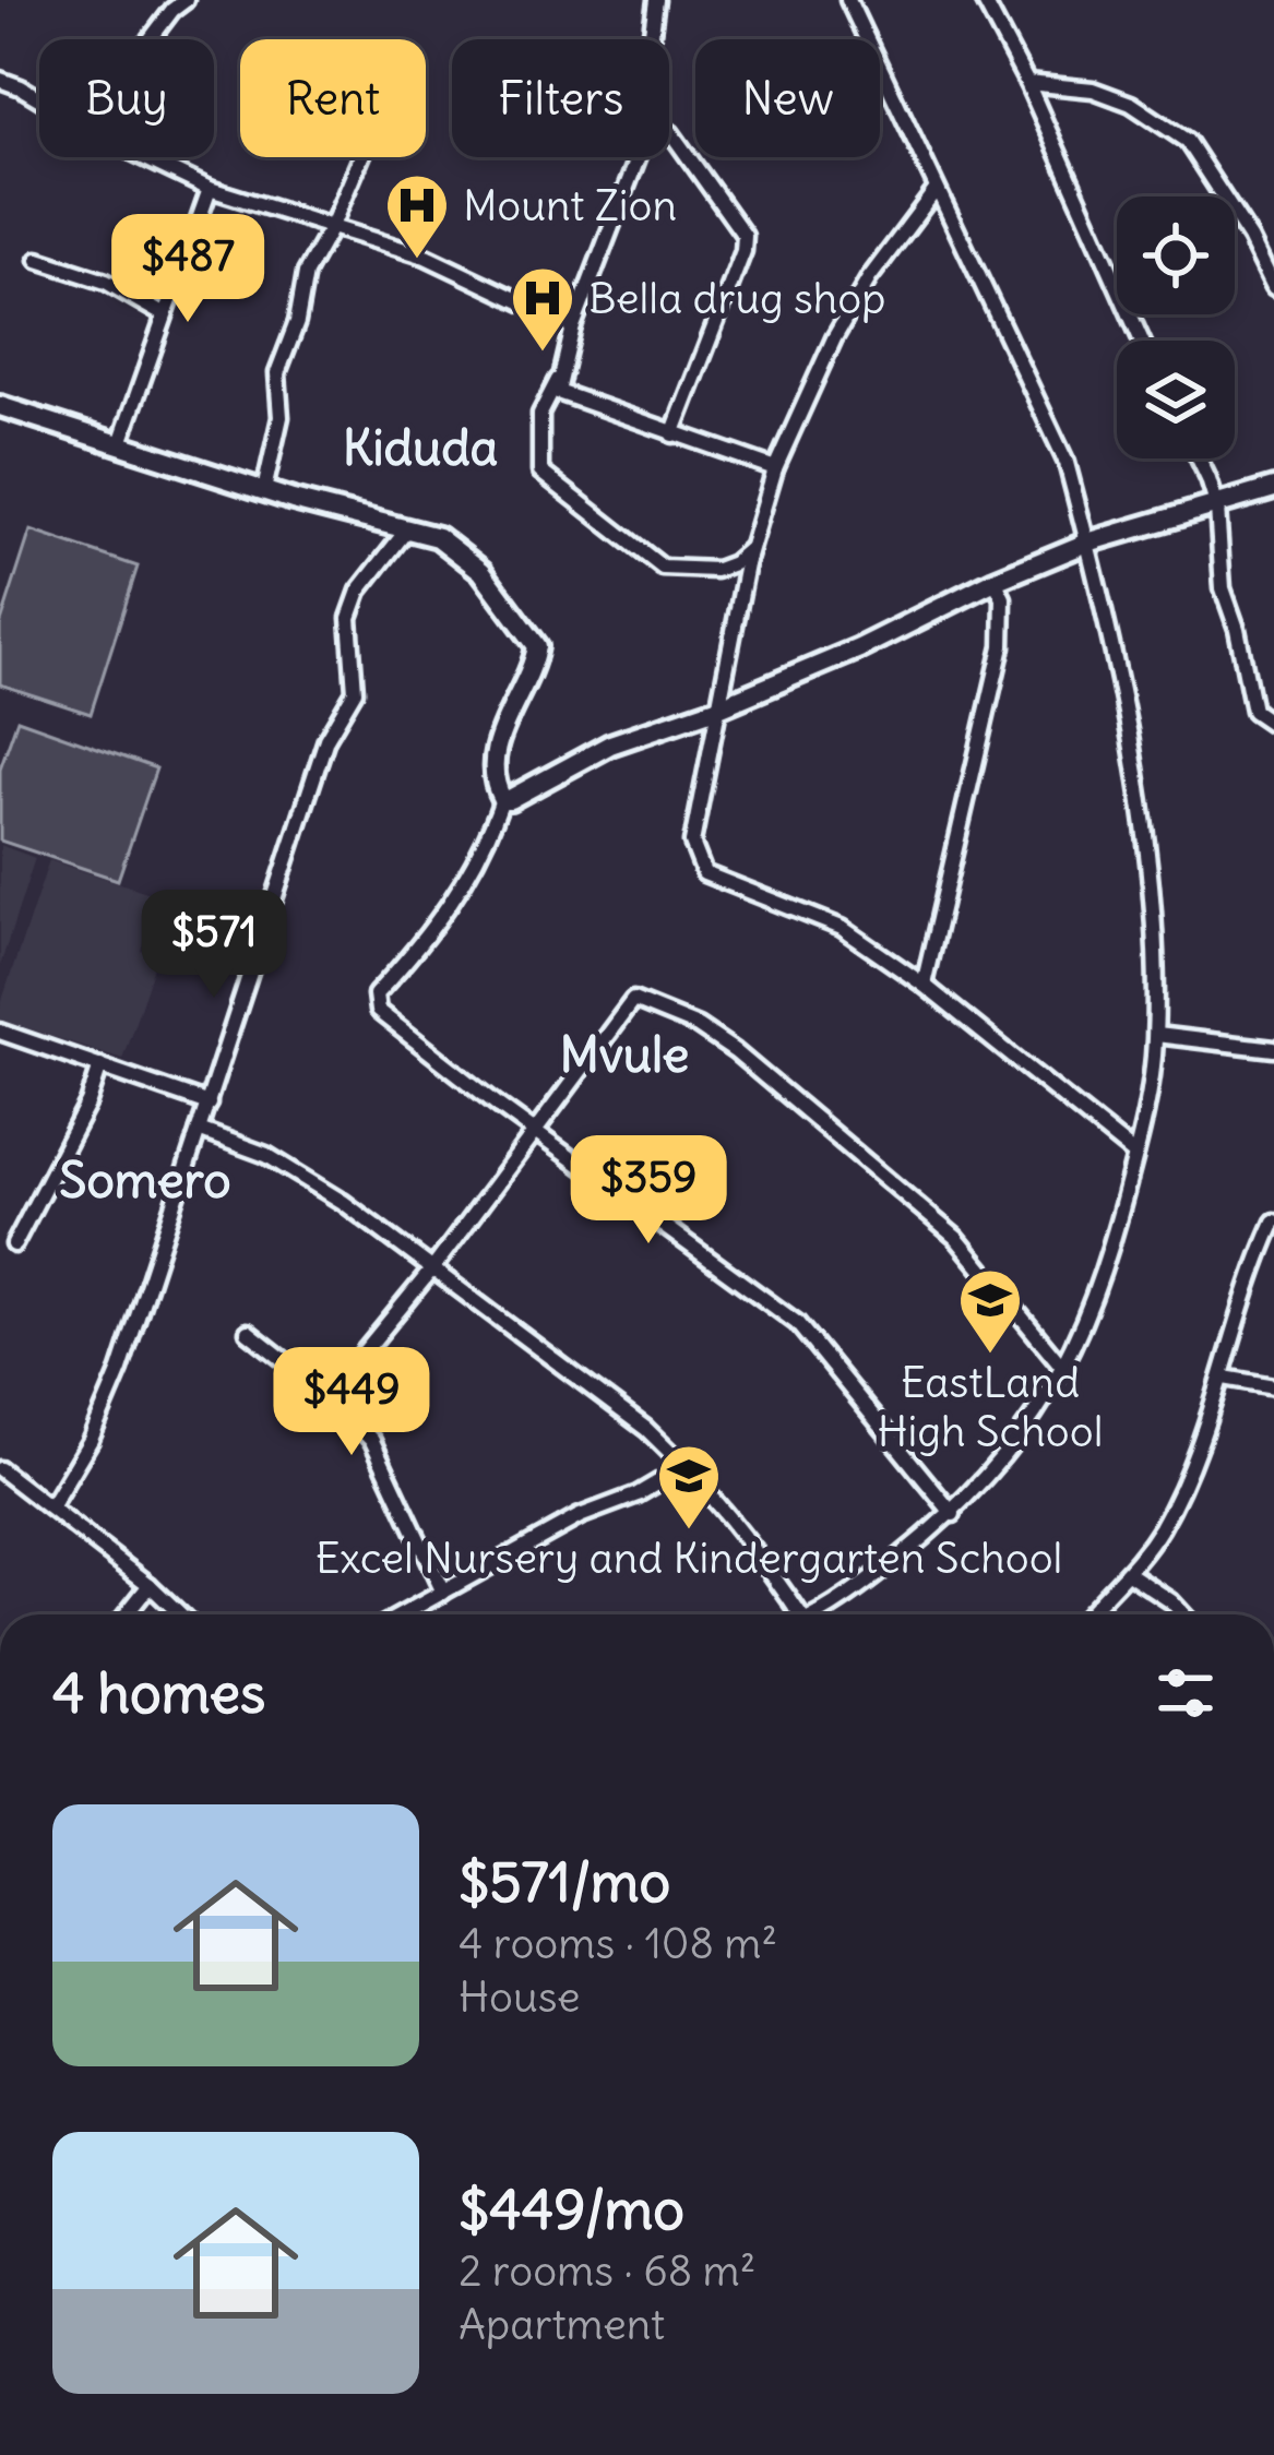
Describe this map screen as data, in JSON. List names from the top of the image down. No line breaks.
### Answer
{"districts":["Kiduda","Mvule","Somero"],"places":{"hospital":["Mount Zion","Bella drug shop"],"school or university":["EastLand High School","Excel Nursery and Kindergarten School"]},"page":{"chip":["Buy","Rent","Filters","New"],"price":["$487","$571","$359","$449"],"heading":"4 homes","list":[{"name":"$571/mo","note":"4 rooms · 108 m² · House"},{"name":"$449/mo","note":"2 rooms · 68 m² · Apartment"}]}}
